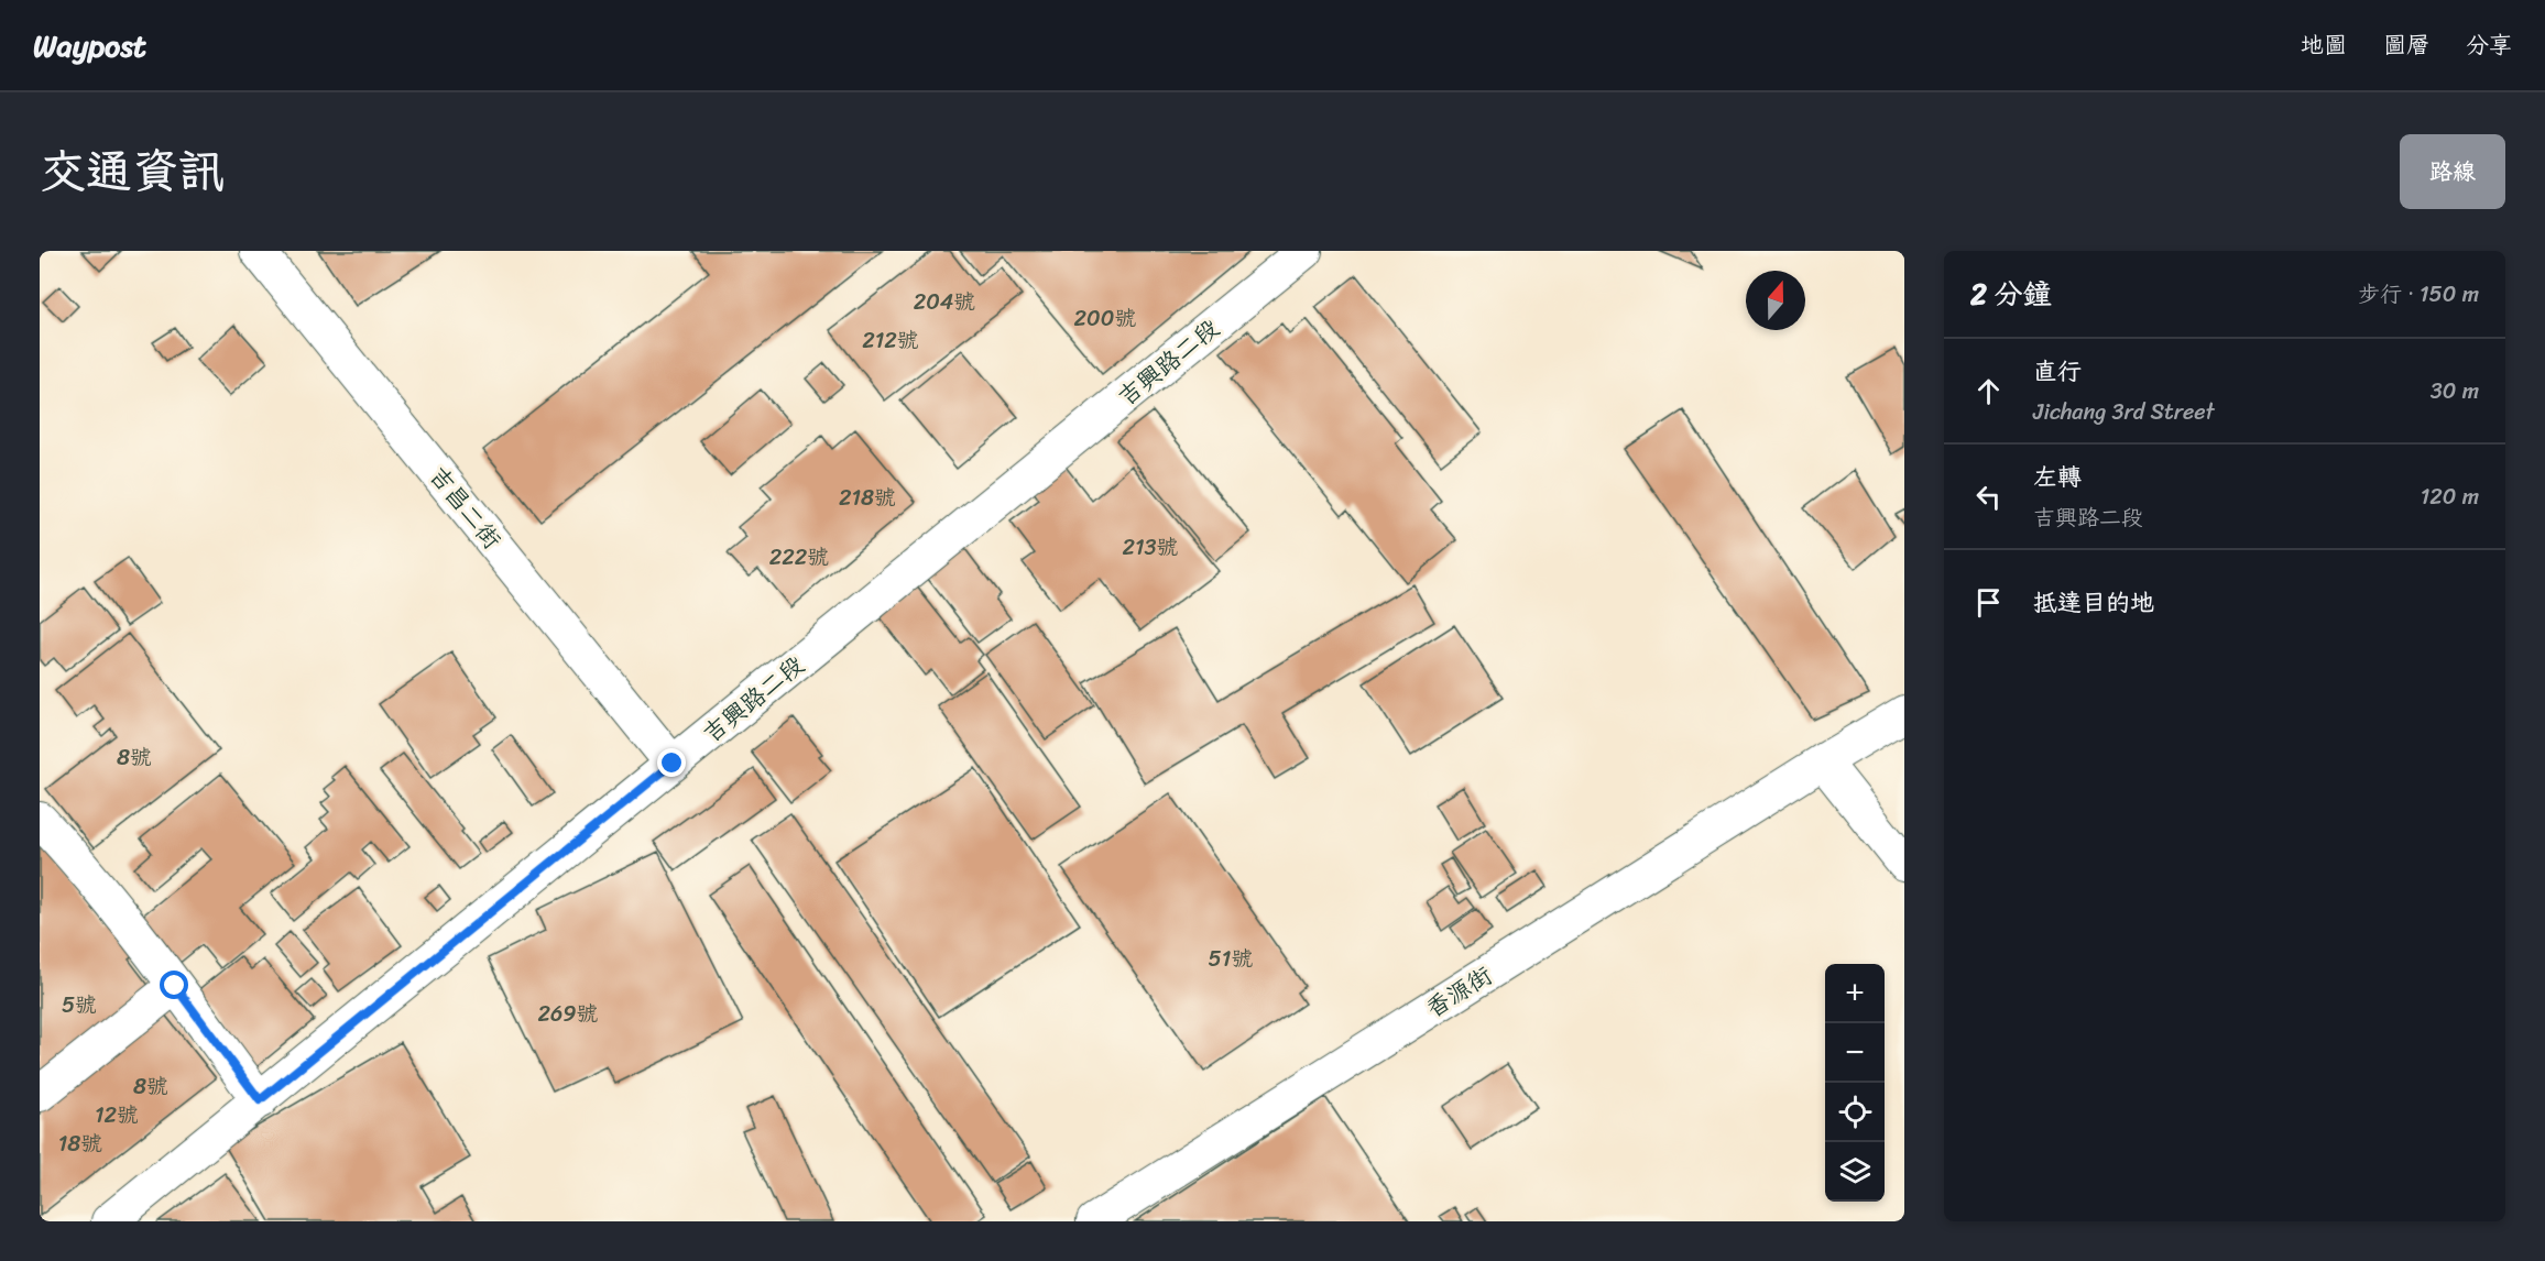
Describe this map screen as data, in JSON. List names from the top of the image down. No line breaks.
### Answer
{"streets":{"street":["吉興路二段","吉昌二街","香源街"]},"crossings":[["吉興路二段","吉昌二街"]],"house_numbers":["204號","200號","212號","218號","213號","222號","8號","51號","5號","269號","8號","12號","18號"],"north":"top","page":{"header":"Waypost","nav":["地圖","圖層","分享"],"title":"交通資訊","buttons":"路線","heading":["2 分鐘","步行 · 150 m"],"list":[["直行","Jichang 3rd Street","30 m"],["左轉","吉興路二段","120 m"],"抵達目的地"],"map_buttons":["+","−"]}}
